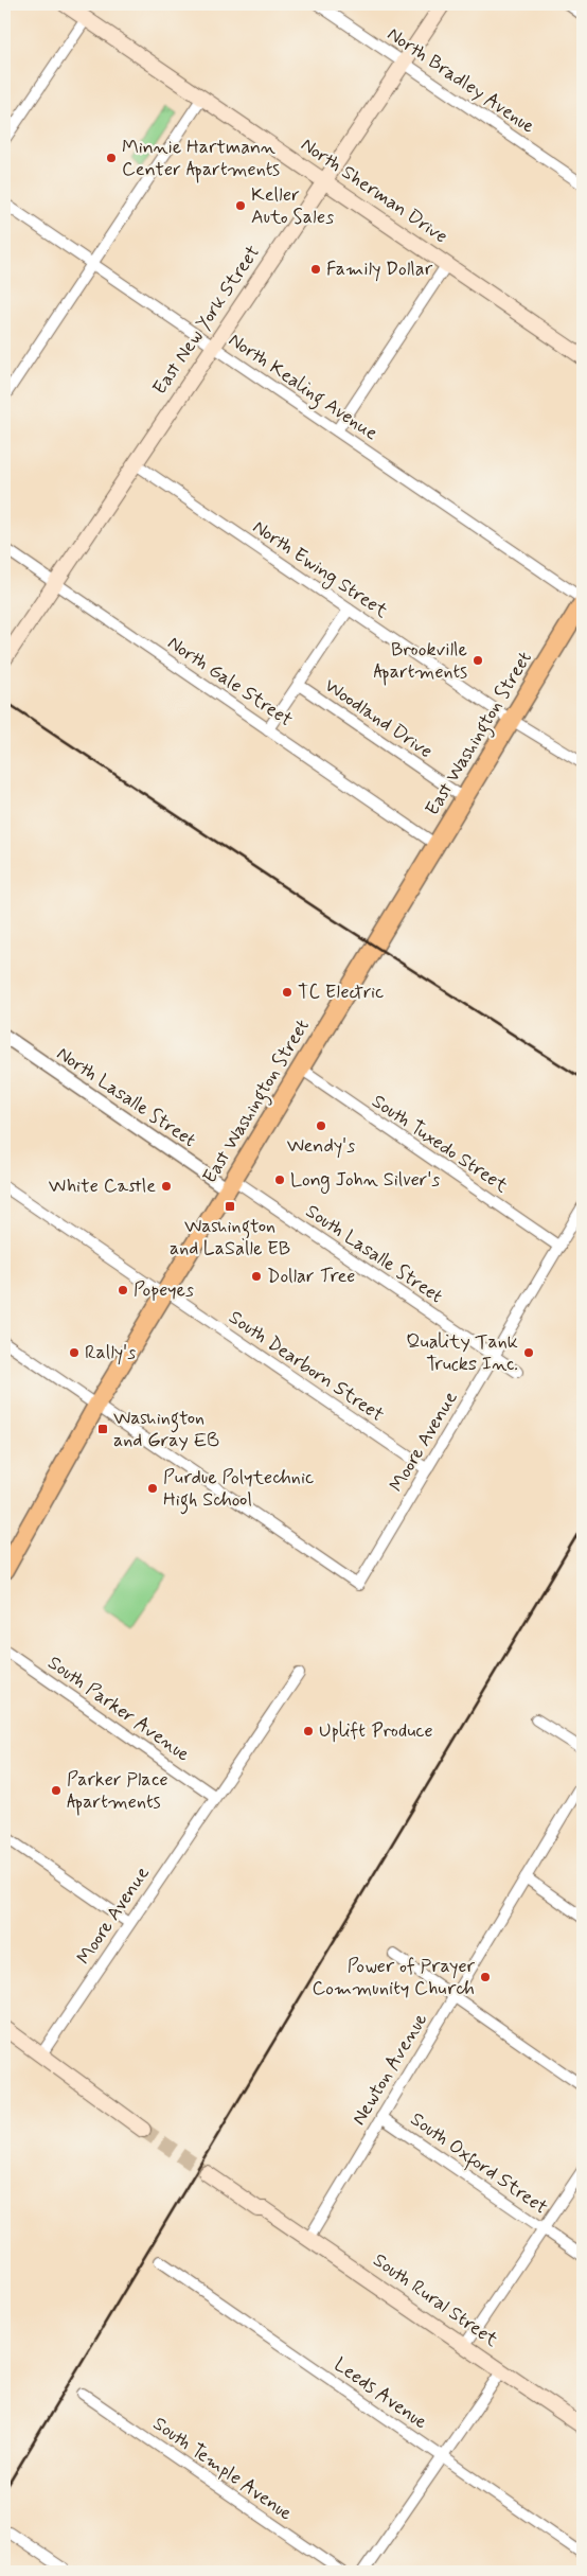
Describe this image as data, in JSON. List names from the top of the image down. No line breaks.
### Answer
{"streets":{"main road":["North Sherman Drive","East New York Street","East Washington Street","South Rural Street"],"street":["North Bradley Avenue","North Kealing Avenue","North Ewing Street","North Gale Street","Woodland Drive","North Lasalle Street","South Tuxedo Street","South Lasalle Street","South Dearborn Street","Moore Avenue","South Parker Avenue","Newton Avenue","South Oxford Street","Leeds Avenue","South Temple Avenue"]},"crossings":[["North Bradley Avenue","East New York Street"],["North Sherman Drive","East New York Street"],["East New York Street","North Kealing Avenue"],["East New York Street","North Ewing Street"],["East New York Street","North Gale Street"],["North Kealing Avenue","East Washington Street"],["North Ewing Street","East Washington Street"],["North Gale Street","East Washington Street"],["Woodland Drive","East Washington Street"],["East Washington Street","North Lasalle Street"],["East Washington Street","South Tuxedo Street"],["East Washington Street","South Lasalle Street"],["East Washington Street","South Dearborn Street"],["East Washington Street","Moore Avenue"],["North Lasalle Street","South Lasalle Street"],["South Tuxedo Street","Moore Avenue"],["South Lasalle Street","Moore Avenue"],["South Dearborn Street","Moore Avenue"],["Moore Avenue","South Parker Avenue"],["Newton Avenue","South Oxford Street"],["Newton Avenue","South Rural Street"]],"places":{"other":["Minnie Hartmann Center Apartments","Keller Auto Sales","Family Dollar","Brookville Apartments","TC Electric","Wendy's","Long John Silver's","White Castle","Dollar Tree","Popeyes","Rally's","Quality Tank Trucks Inc.","Purdue Polytechnic High School","Uplift Produce","Parker Place Apartments","Power of Prayer Community Church"],"transit":["Washington and LaSalle EB","Washington and Gray EB"]}}
